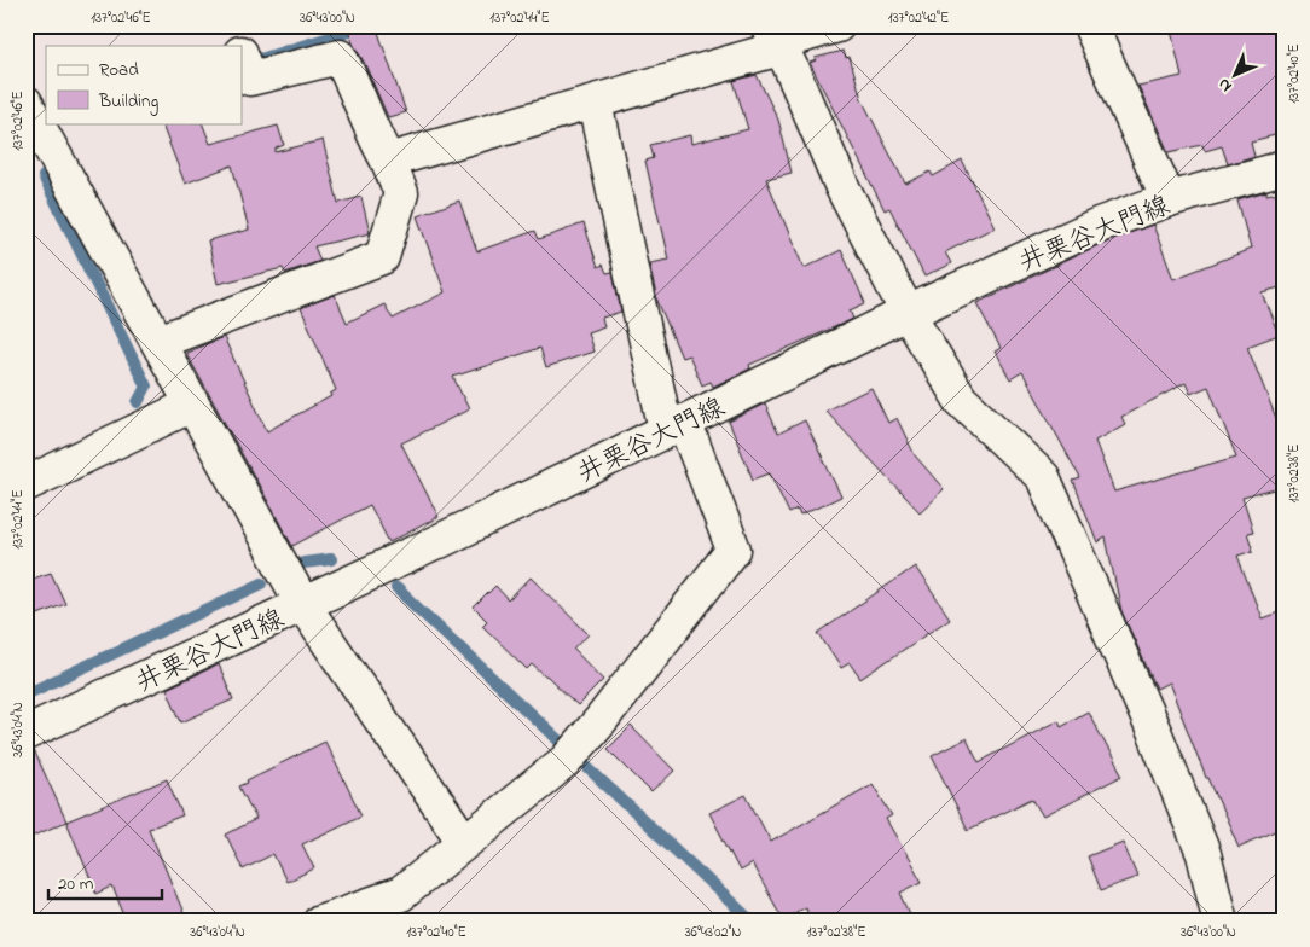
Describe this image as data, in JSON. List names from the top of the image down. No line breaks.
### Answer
{"streets":{"street":["井栗谷大門線"]},"legend":["Road","Building"],"scale_bar":"20 m","north":"bottom left","coordinates":["137°02'46\"E","36°43'00\"N","137°02'44\"E","137°02'42\"E","137°02'40\"E","137°02'38\"E","36°43'04\"N","36°43'02\"N"]}
